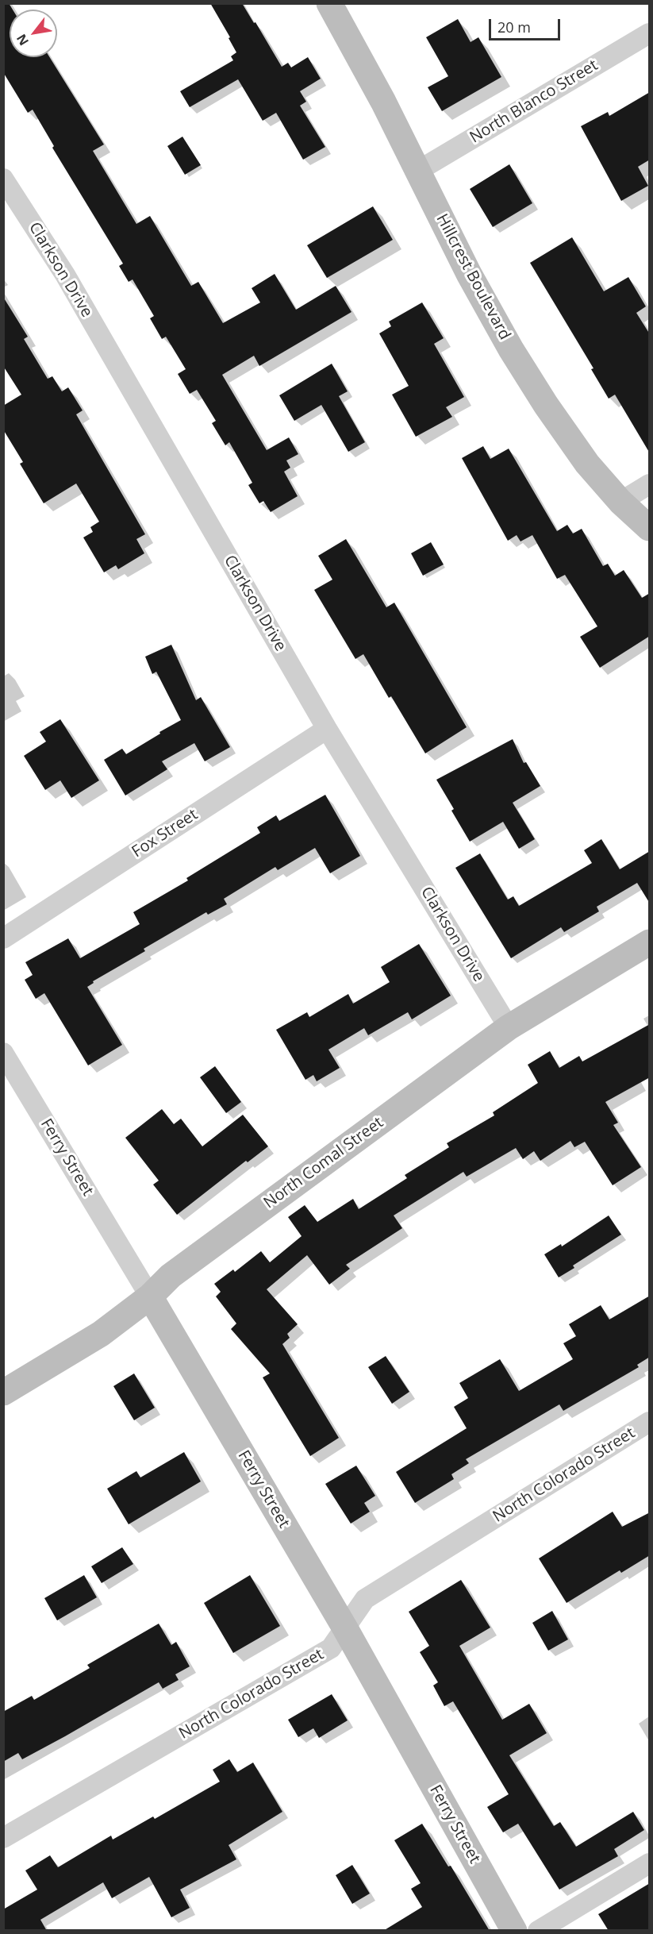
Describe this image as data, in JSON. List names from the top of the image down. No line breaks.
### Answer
{"streets":{"street":["North Blanco Street","Clarkson Drive","Hillcrest Boulevard","Fox Street","Ferry Street","North Comal Street","North Colorado Street"]},"crossings":[["North Blanco Street","Hillcrest Boulevard"],["Clarkson Drive","Fox Street"],["Clarkson Drive","North Comal Street"],["Ferry Street","North Comal Street"],["Ferry Street","North Colorado Street"]],"scale_bar":"20 m","north":"bottom left"}
